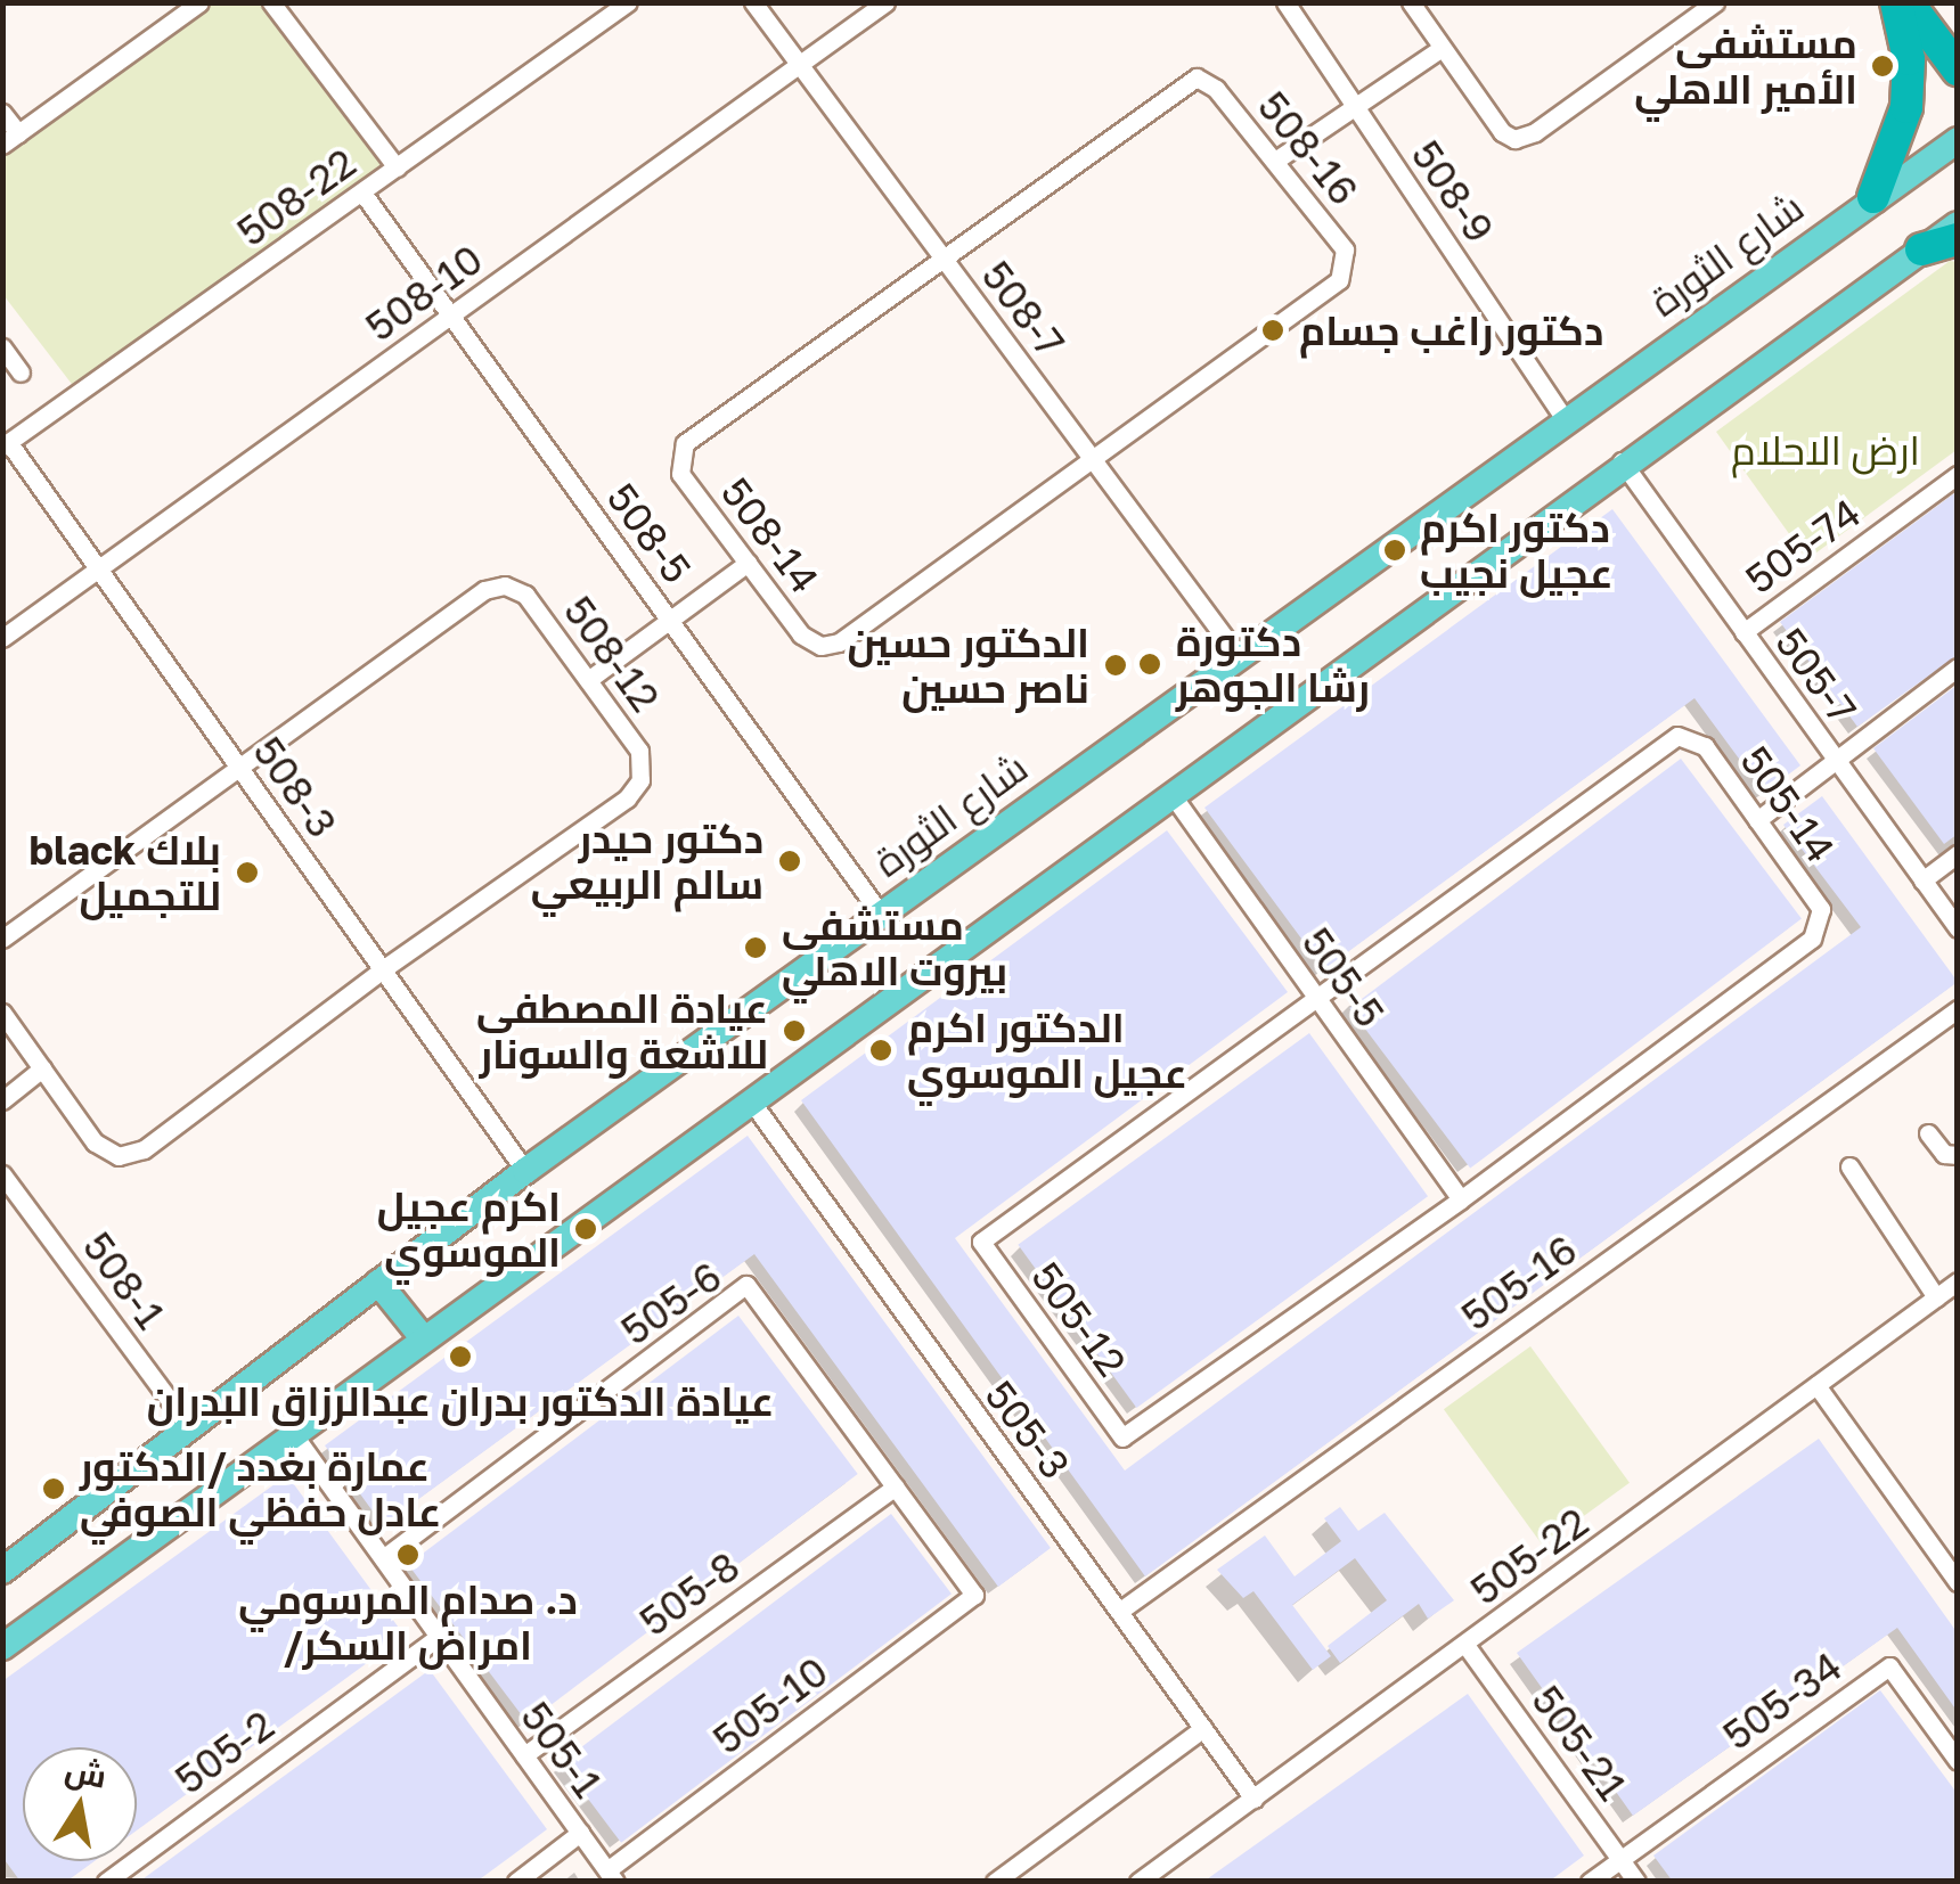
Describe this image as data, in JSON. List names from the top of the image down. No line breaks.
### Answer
{"streets":{"main road":["شارع الثورة"],"street":["508-16","508-9","508-22","508-10","508-7","508-5","508-14","505-74","508-12","505-7","508-3","505-14","505-5","508-1","505-16","505-6","505-12","505-3","505-22","505-8","505-34","505-10","505-21","505-1","505-2"]},"crossings":[["508-16","508-7"],["508-16","508-14"],["508-9","شارع الثورة"],["508-22","508-5"],["508-22","508-3"],["شارع الثورة","508-7"],["شارع الثورة","508-5"],["شارع الثورة","508-3"],["شارع الثورة","508-1"],["508-10","508-7"],["508-10","508-5"],["508-10","508-3"],["508-7","508-14"],["505-74","505-7"],["508-12","508-3"],["505-14","505-5"],["505-14","505-12"],["505-5","505-12"],["505-16","505-3"],["505-6","505-8"],["505-6","505-10"],["505-6","505-1"],["505-3","505-22"],["505-22","505-21"],["505-8","505-1"],["505-34","505-21"],["505-10","505-1"],["505-1","505-2"]],"parks":["ارض الاحلام"],"places":["مستشفى الأمير الاهلي","دكتور راغب جسام","دكتور اكرم عجيل نجيب","دكتورة رشا الجوهر","الدكتور حسين ناصر حسين","دكتور حيدر سالم الربيعي","black بلاك للتجميل","مستشفى بيروت الاهلي","عيادة المصطفى للاشعة والسونار","الدكتور اكرم عجيل الموسوي","اكرم عجيل الموسوي","عيادة الدكتور بدران عبدالرزاق البدران","عمارة بغدد /الدكتور عادل حفظي الصوفي","د. صدام المرسومي /امراض السكر"],"north":"top"}
